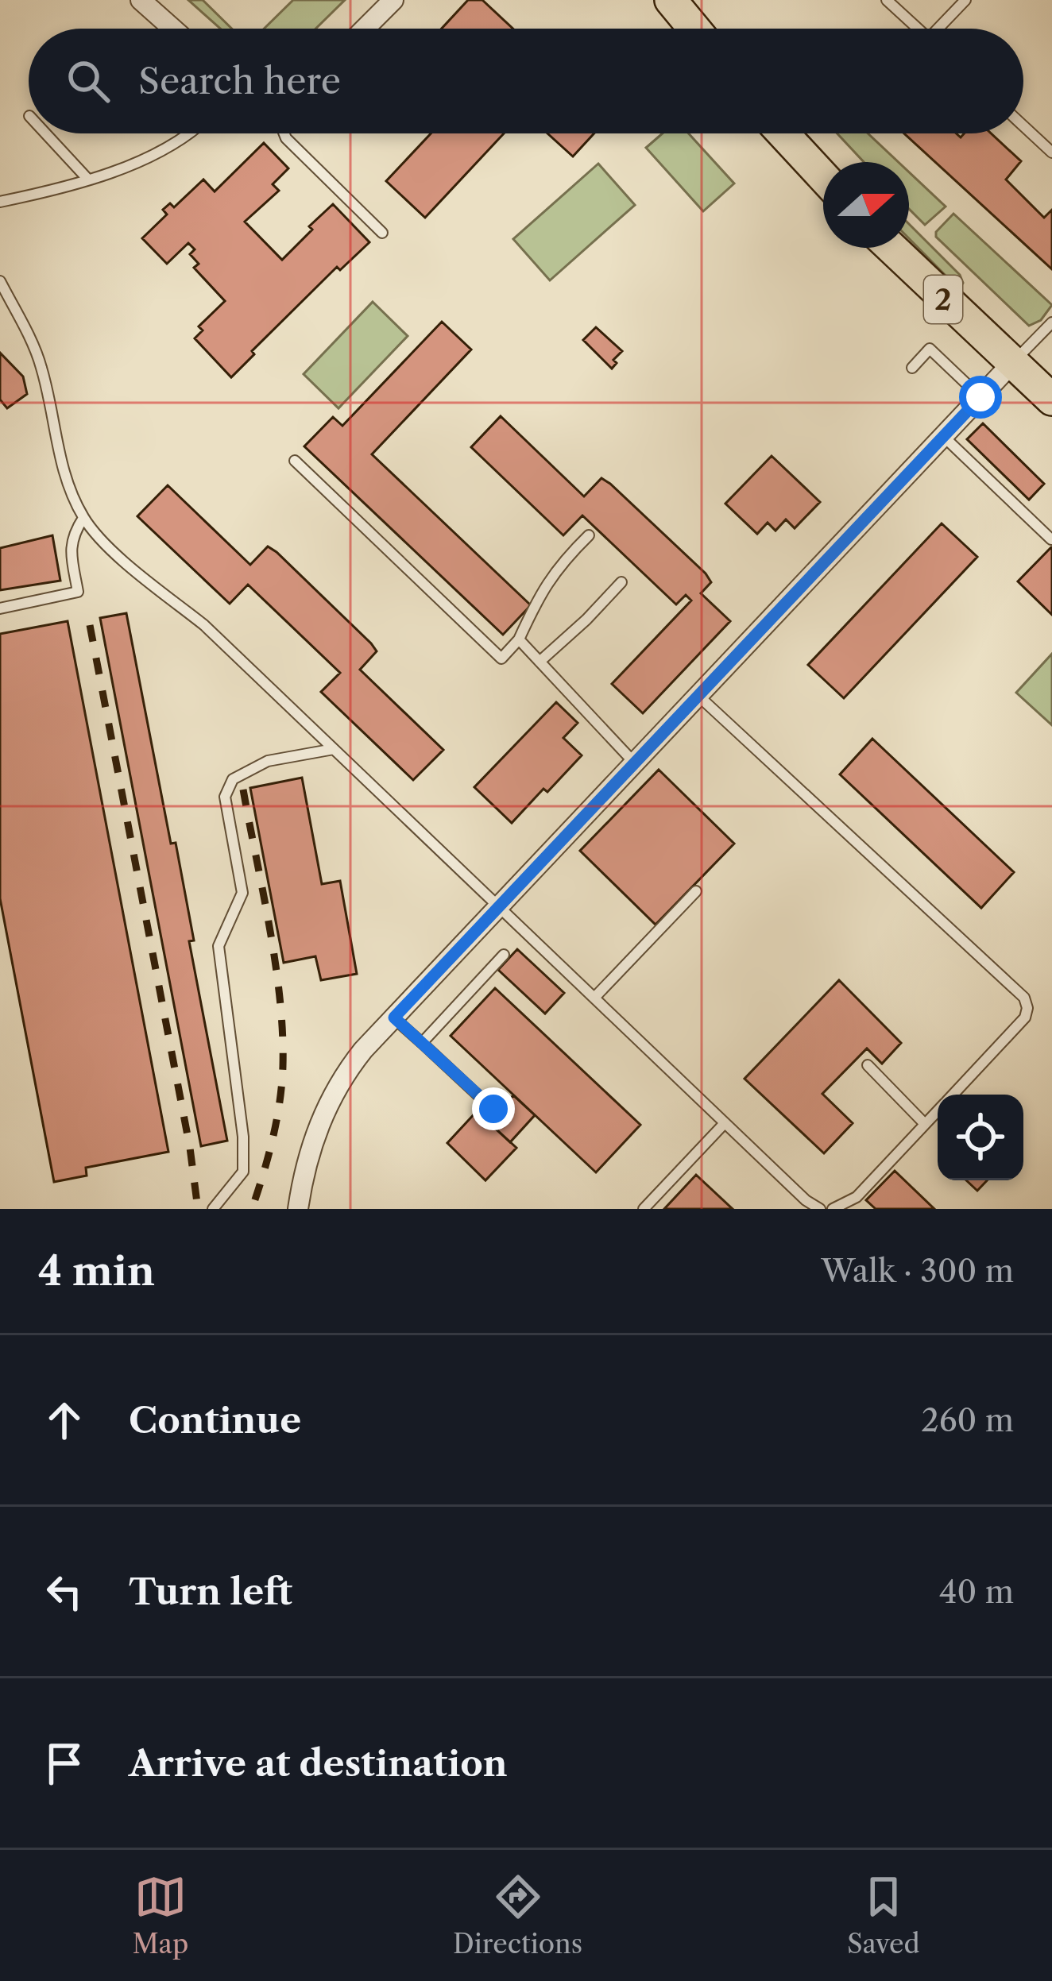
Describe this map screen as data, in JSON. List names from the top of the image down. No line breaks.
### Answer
{"streets":{"main road":["2"]},"north":"right","page":{"search":"Search here","heading":["4 min","Walk · 300 m"],"list":[["Continue","260 m"],["Turn left","40 m"],"Arrive at destination"],"nav":["Map","Directions","Saved"]}}
